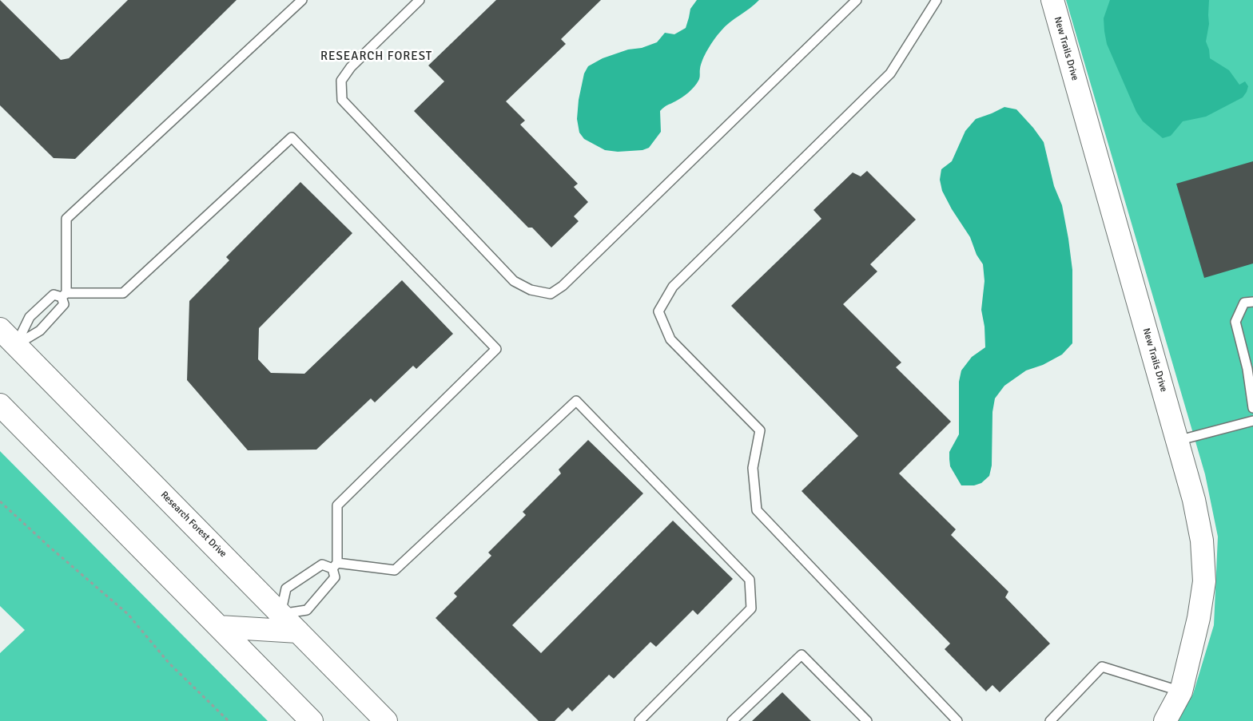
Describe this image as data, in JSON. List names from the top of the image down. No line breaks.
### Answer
{"streets":{"main road":["New Trails Drive","Research Forest Drive"]},"districts":["RESEARCH FOREST"]}
